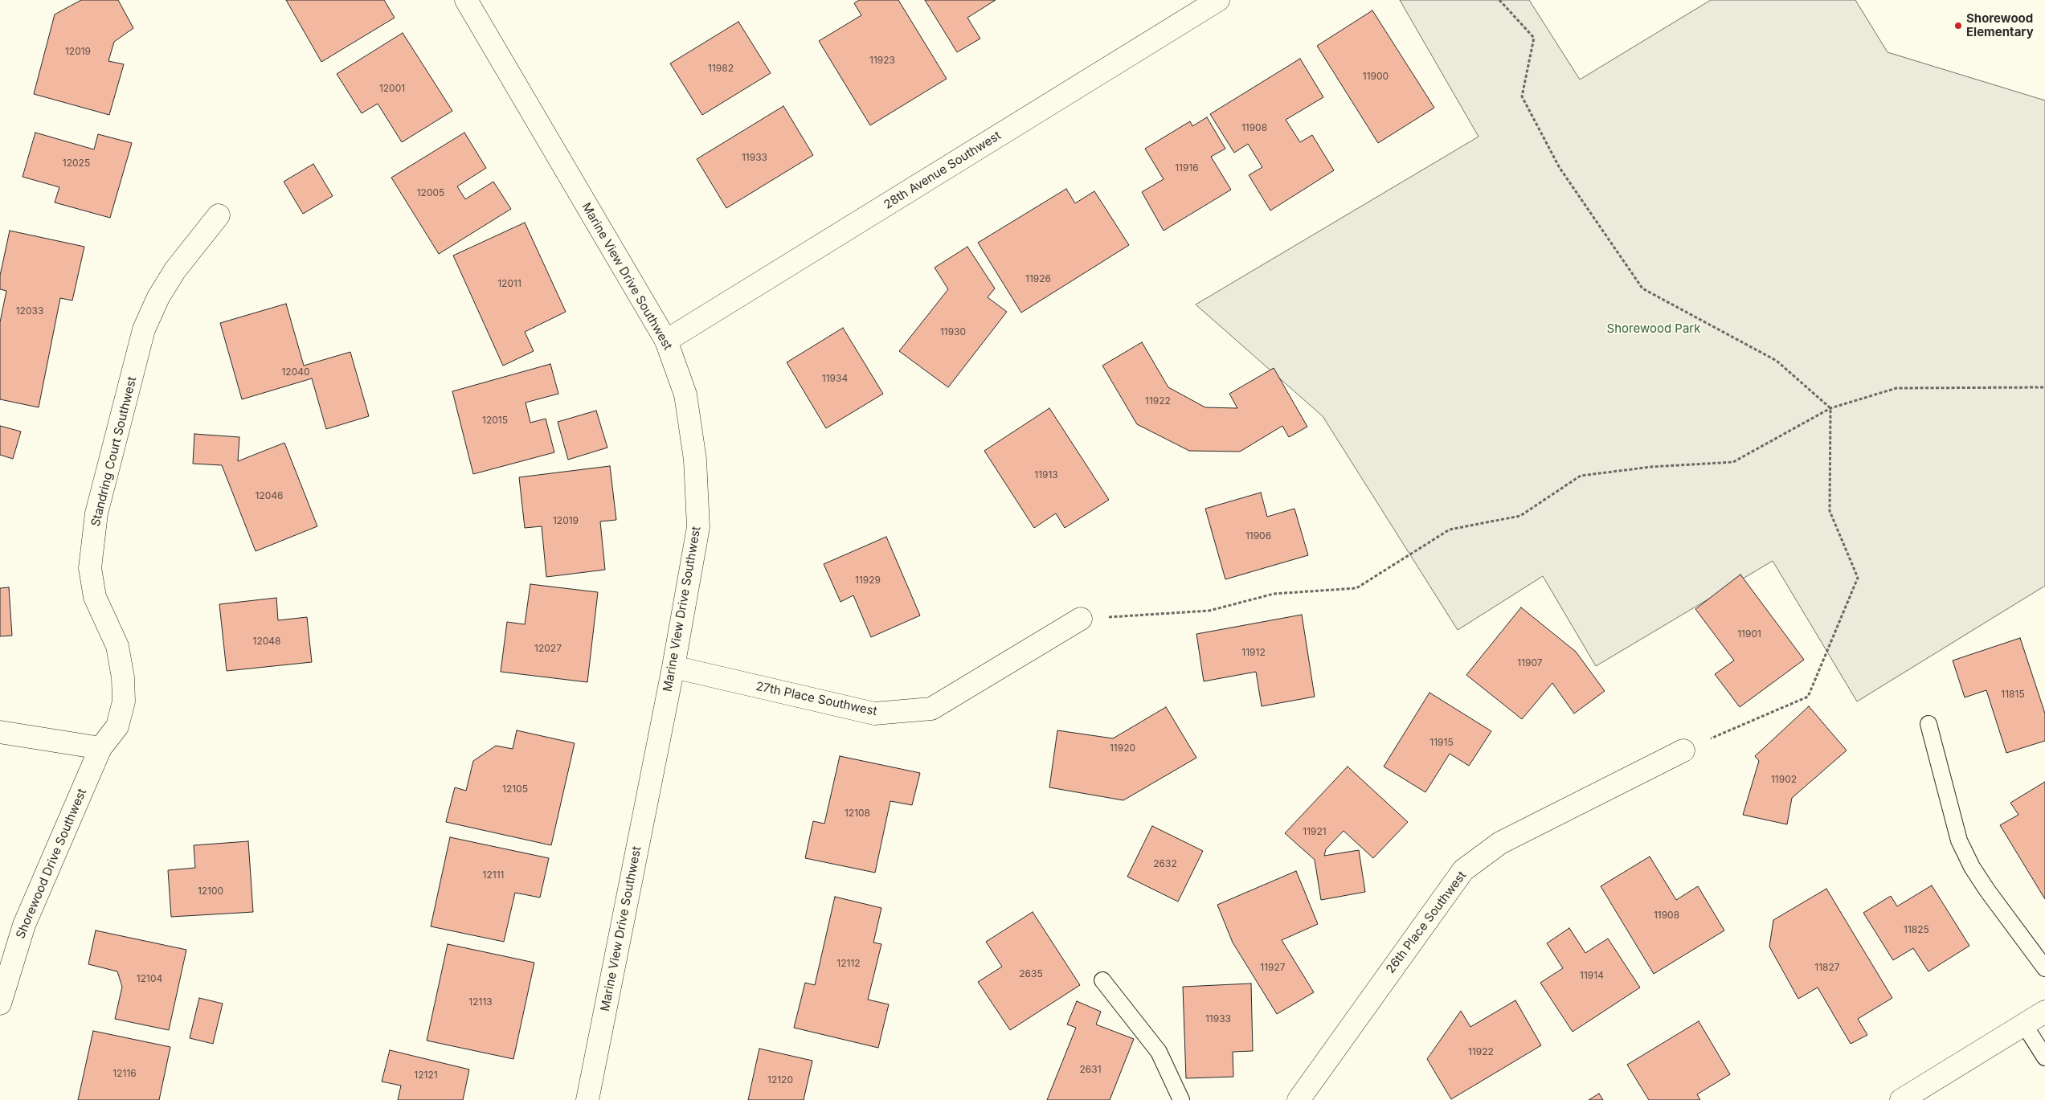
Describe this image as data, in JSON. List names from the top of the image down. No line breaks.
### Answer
{"streets":{"street":["28th Avenue Southwest","Marine View Drive Southwest","Standring Court Southwest","27th Place Southwest","Shorewood Drive Southwest","26th Place Southwest"]},"crossings":[["28th Avenue Southwest","Marine View Drive Southwest"],["Marine View Drive Southwest","27th Place Southwest"],["Standring Court Southwest","Shorewood Drive Southwest"]],"parks":["Shorewood Park"],"places":["Shorewood Elementary"],"house_numbers":["12019","11923","11982","11900","12001","11908","11933","12025","11916","12005","11926","12011","12033","11930","12040","11934","11922","12015","11913","12046","12019","11906","11929","11901","12048","12027","11912","11907","11815","11915","11920","11902","12105","12108","11921","2632","12111","12100","11908","11825","12112","11927","11827","2635","11914","12104","12113","11933","11922","2631","12116","12121","12120"]}
